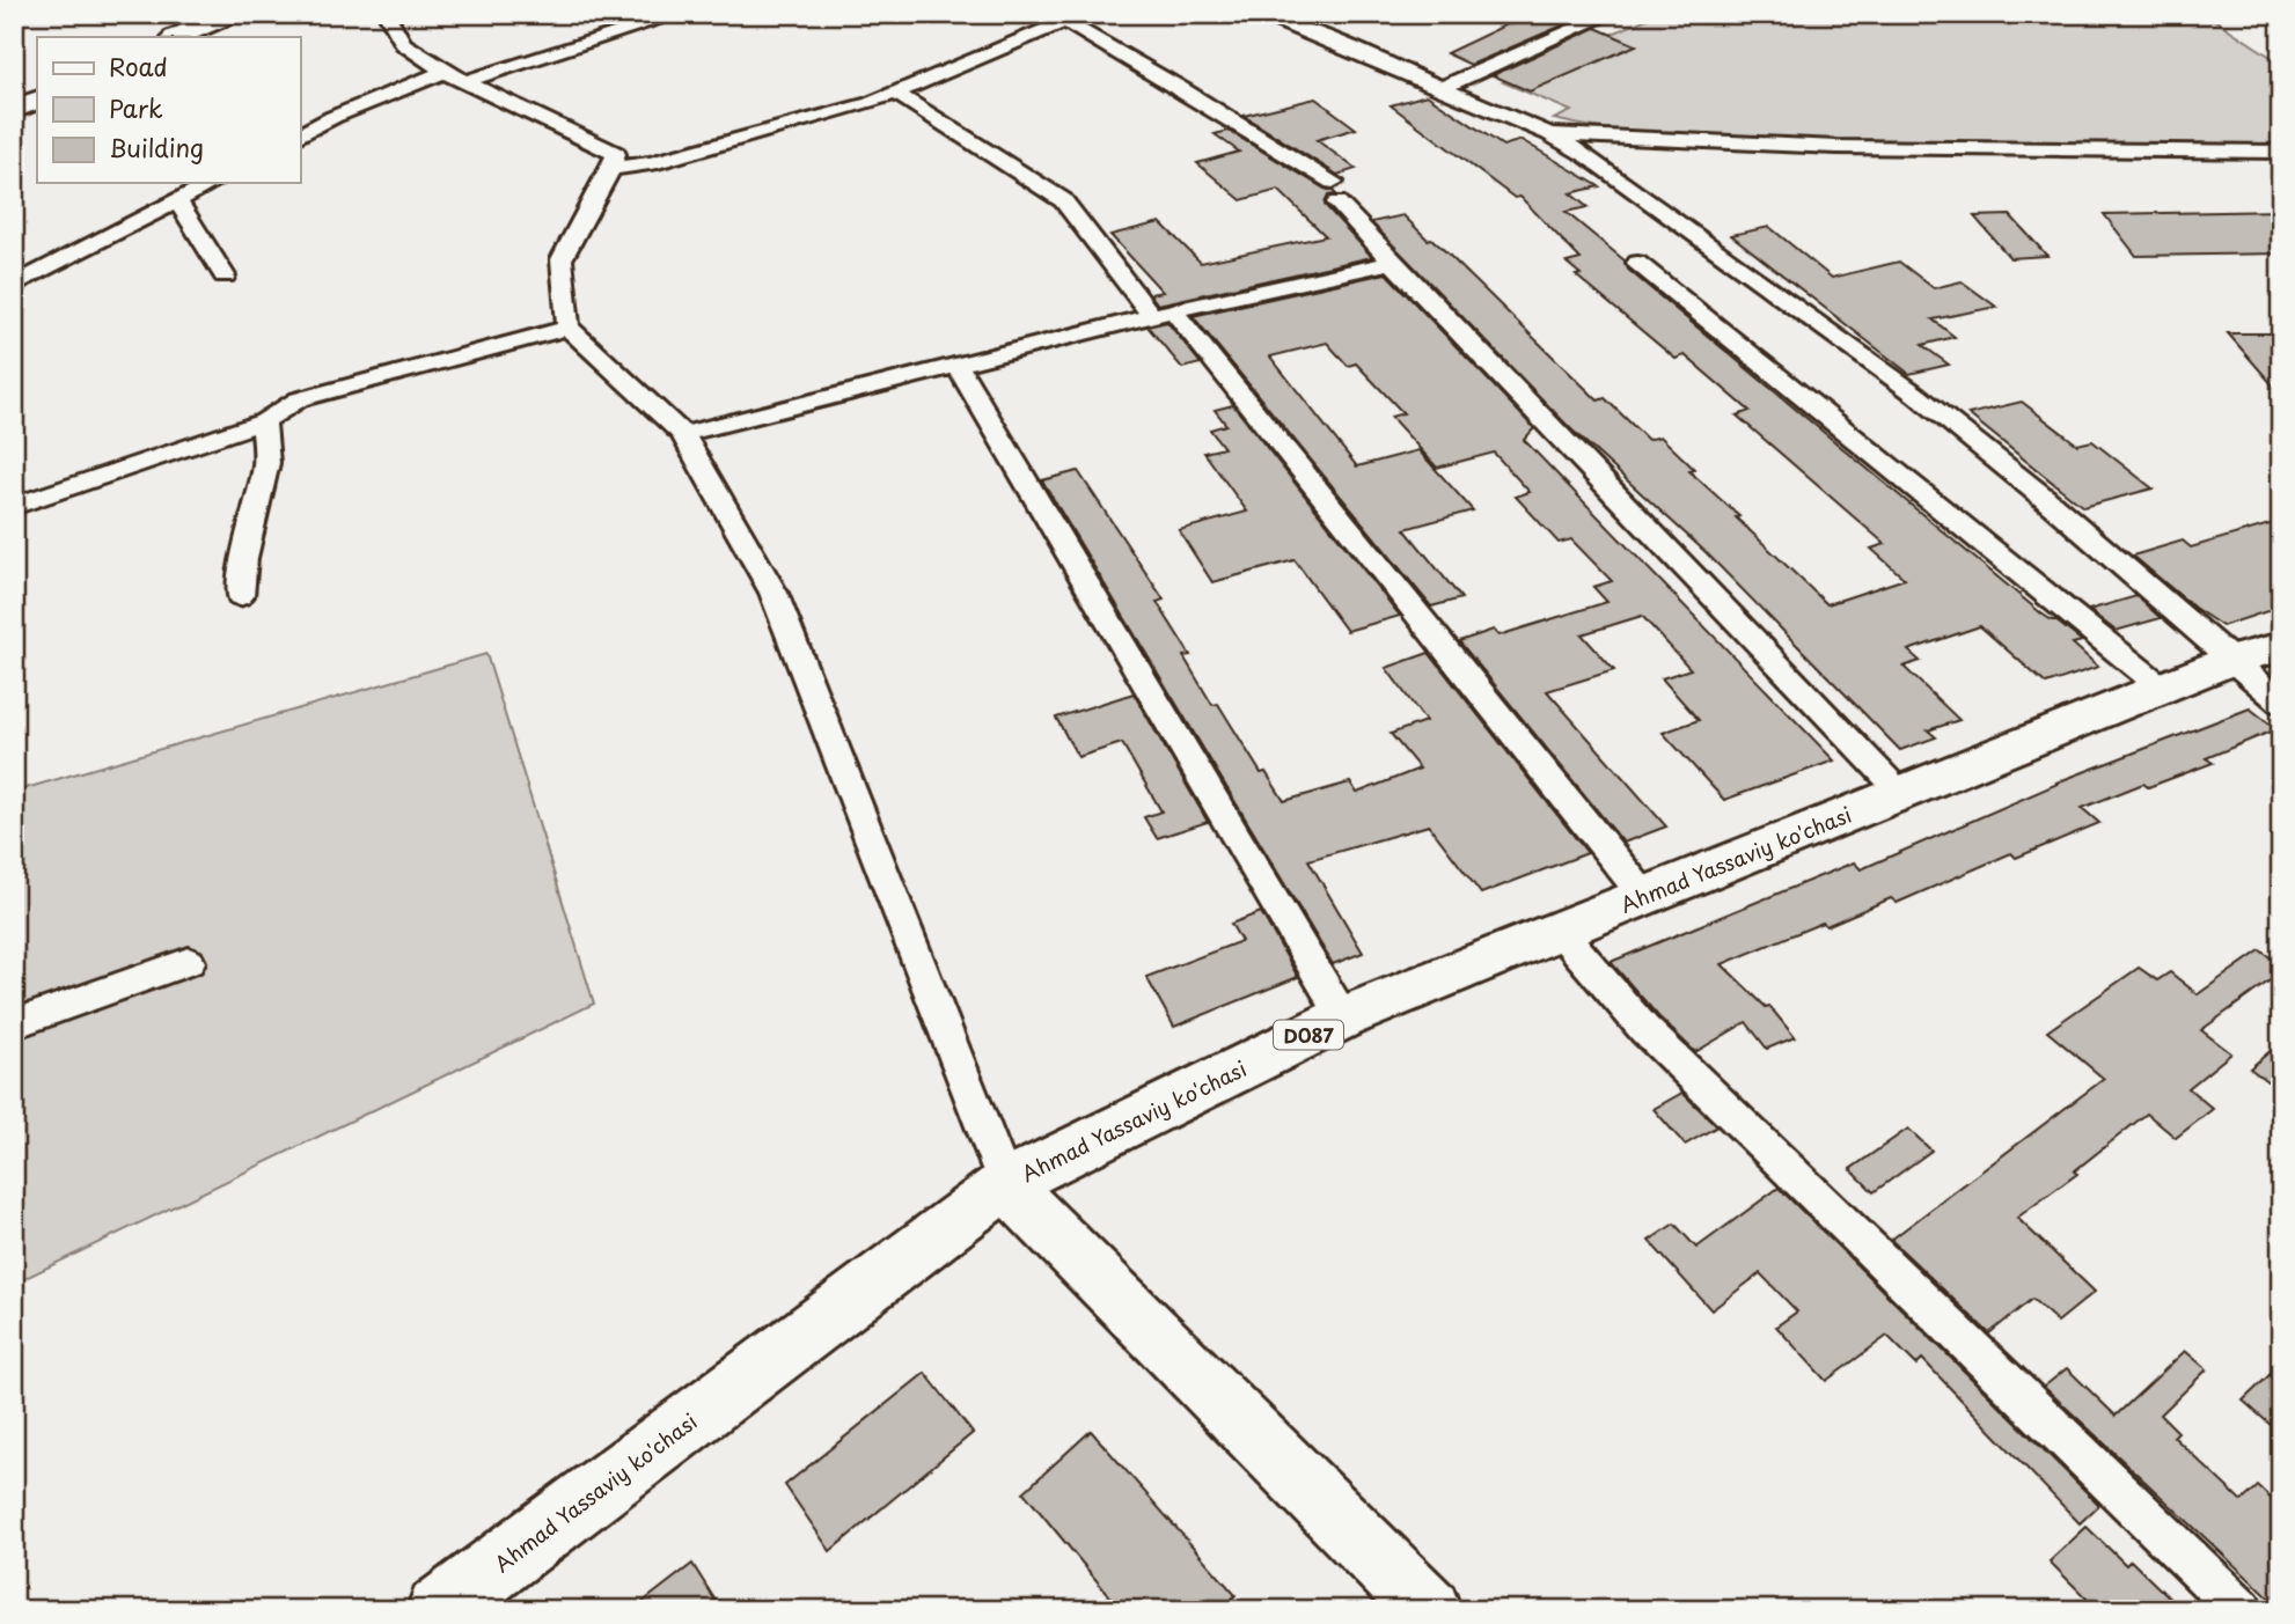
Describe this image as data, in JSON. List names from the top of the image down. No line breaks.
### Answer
{"streets":{"main road":["Ahmad Yassaviy ko'chasi","D087"]},"legend":["Road","Park","Building"]}
